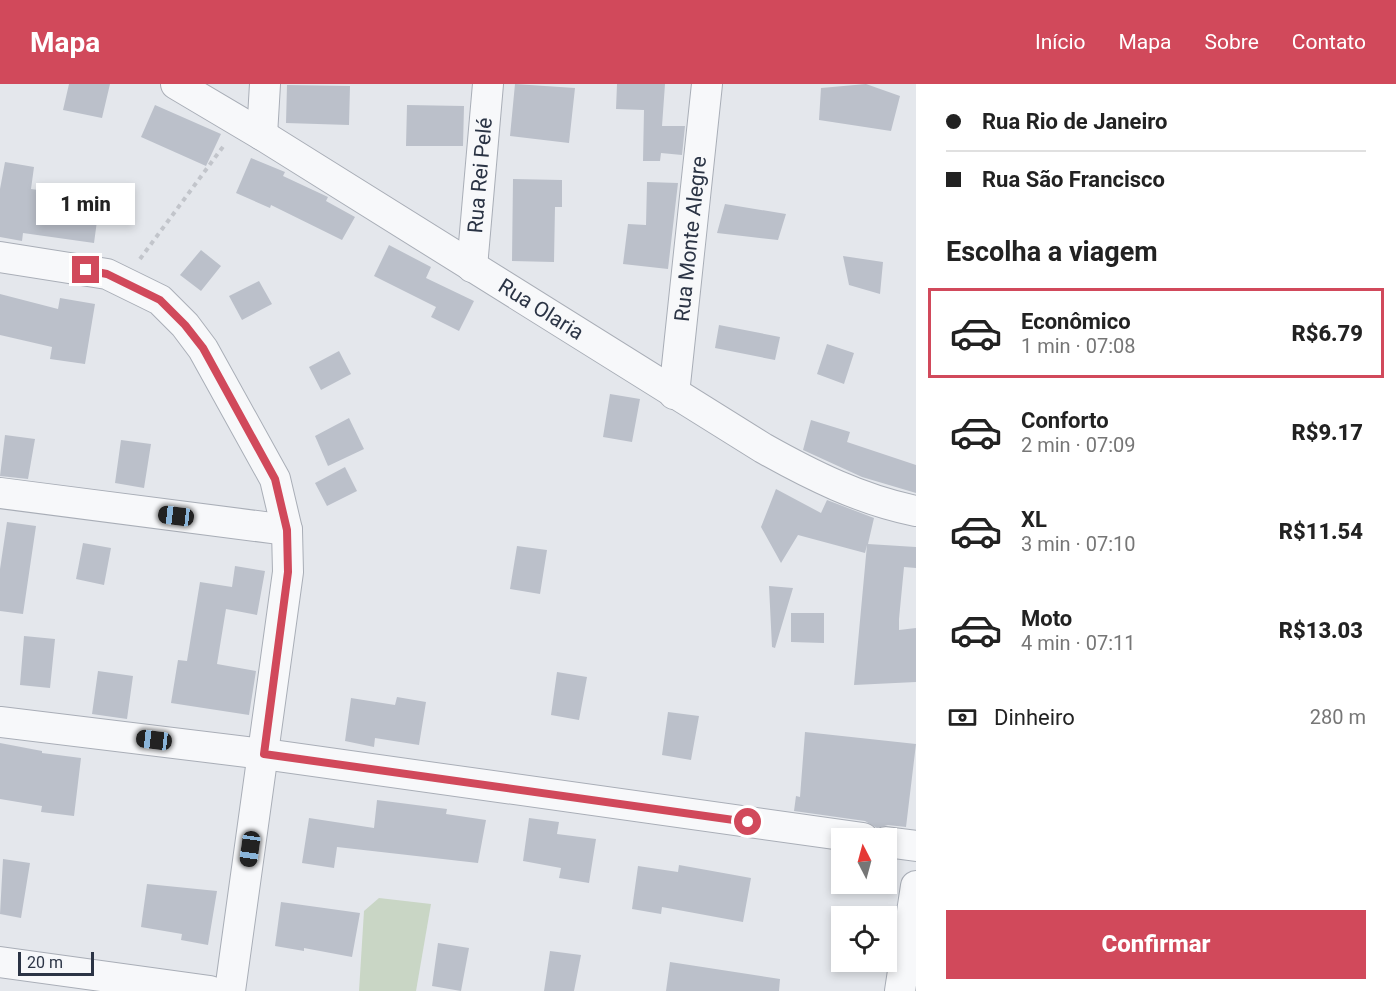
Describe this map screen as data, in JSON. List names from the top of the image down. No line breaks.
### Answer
{"streets":{"street":["Rua Rei Pelé","Rua Monte Alegre","Rua Olaria"]},"crossings":[["Rua Rei Pelé","Rua Olaria"],["Rua Monte Alegre","Rua Olaria"]],"scale_bar":"20 m","north":"top","page":{"header":"Mapa","nav":["Início","Mapa","Sobre","Contato"],"banner":["Rua Rio de Janeiro","Rua São Francisco"],"bubble":"1 min","heading":"Escolha a viagem","list":[{"name":"Econômico","note":"1 min · 07:08","value":"R$6.79"},{"name":"Conforto","note":"2 min · 07:09","value":"R$9.17"},{"name":"XL","note":"3 min · 07:10","value":"R$11.54"},{"name":"Moto","note":"4 min · 07:11","value":"R$13.03"}],"pay":["Dinheiro","280 m"],"buttons":"Confirmar","scale":"20 m"}}
